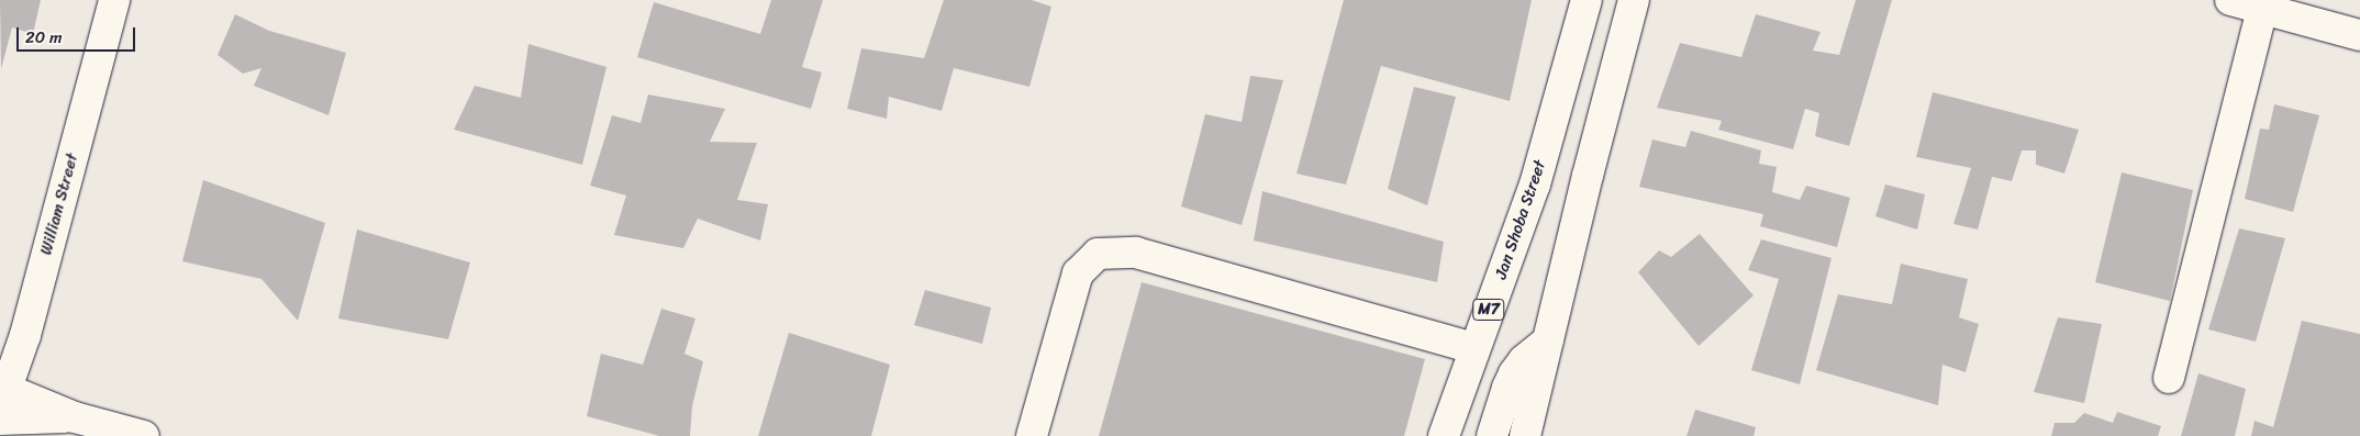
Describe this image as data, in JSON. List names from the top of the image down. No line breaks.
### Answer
{"streets":{"main road":["William Street","Jan Shoba Street","M7"]},"scale_bar":"20 m"}
